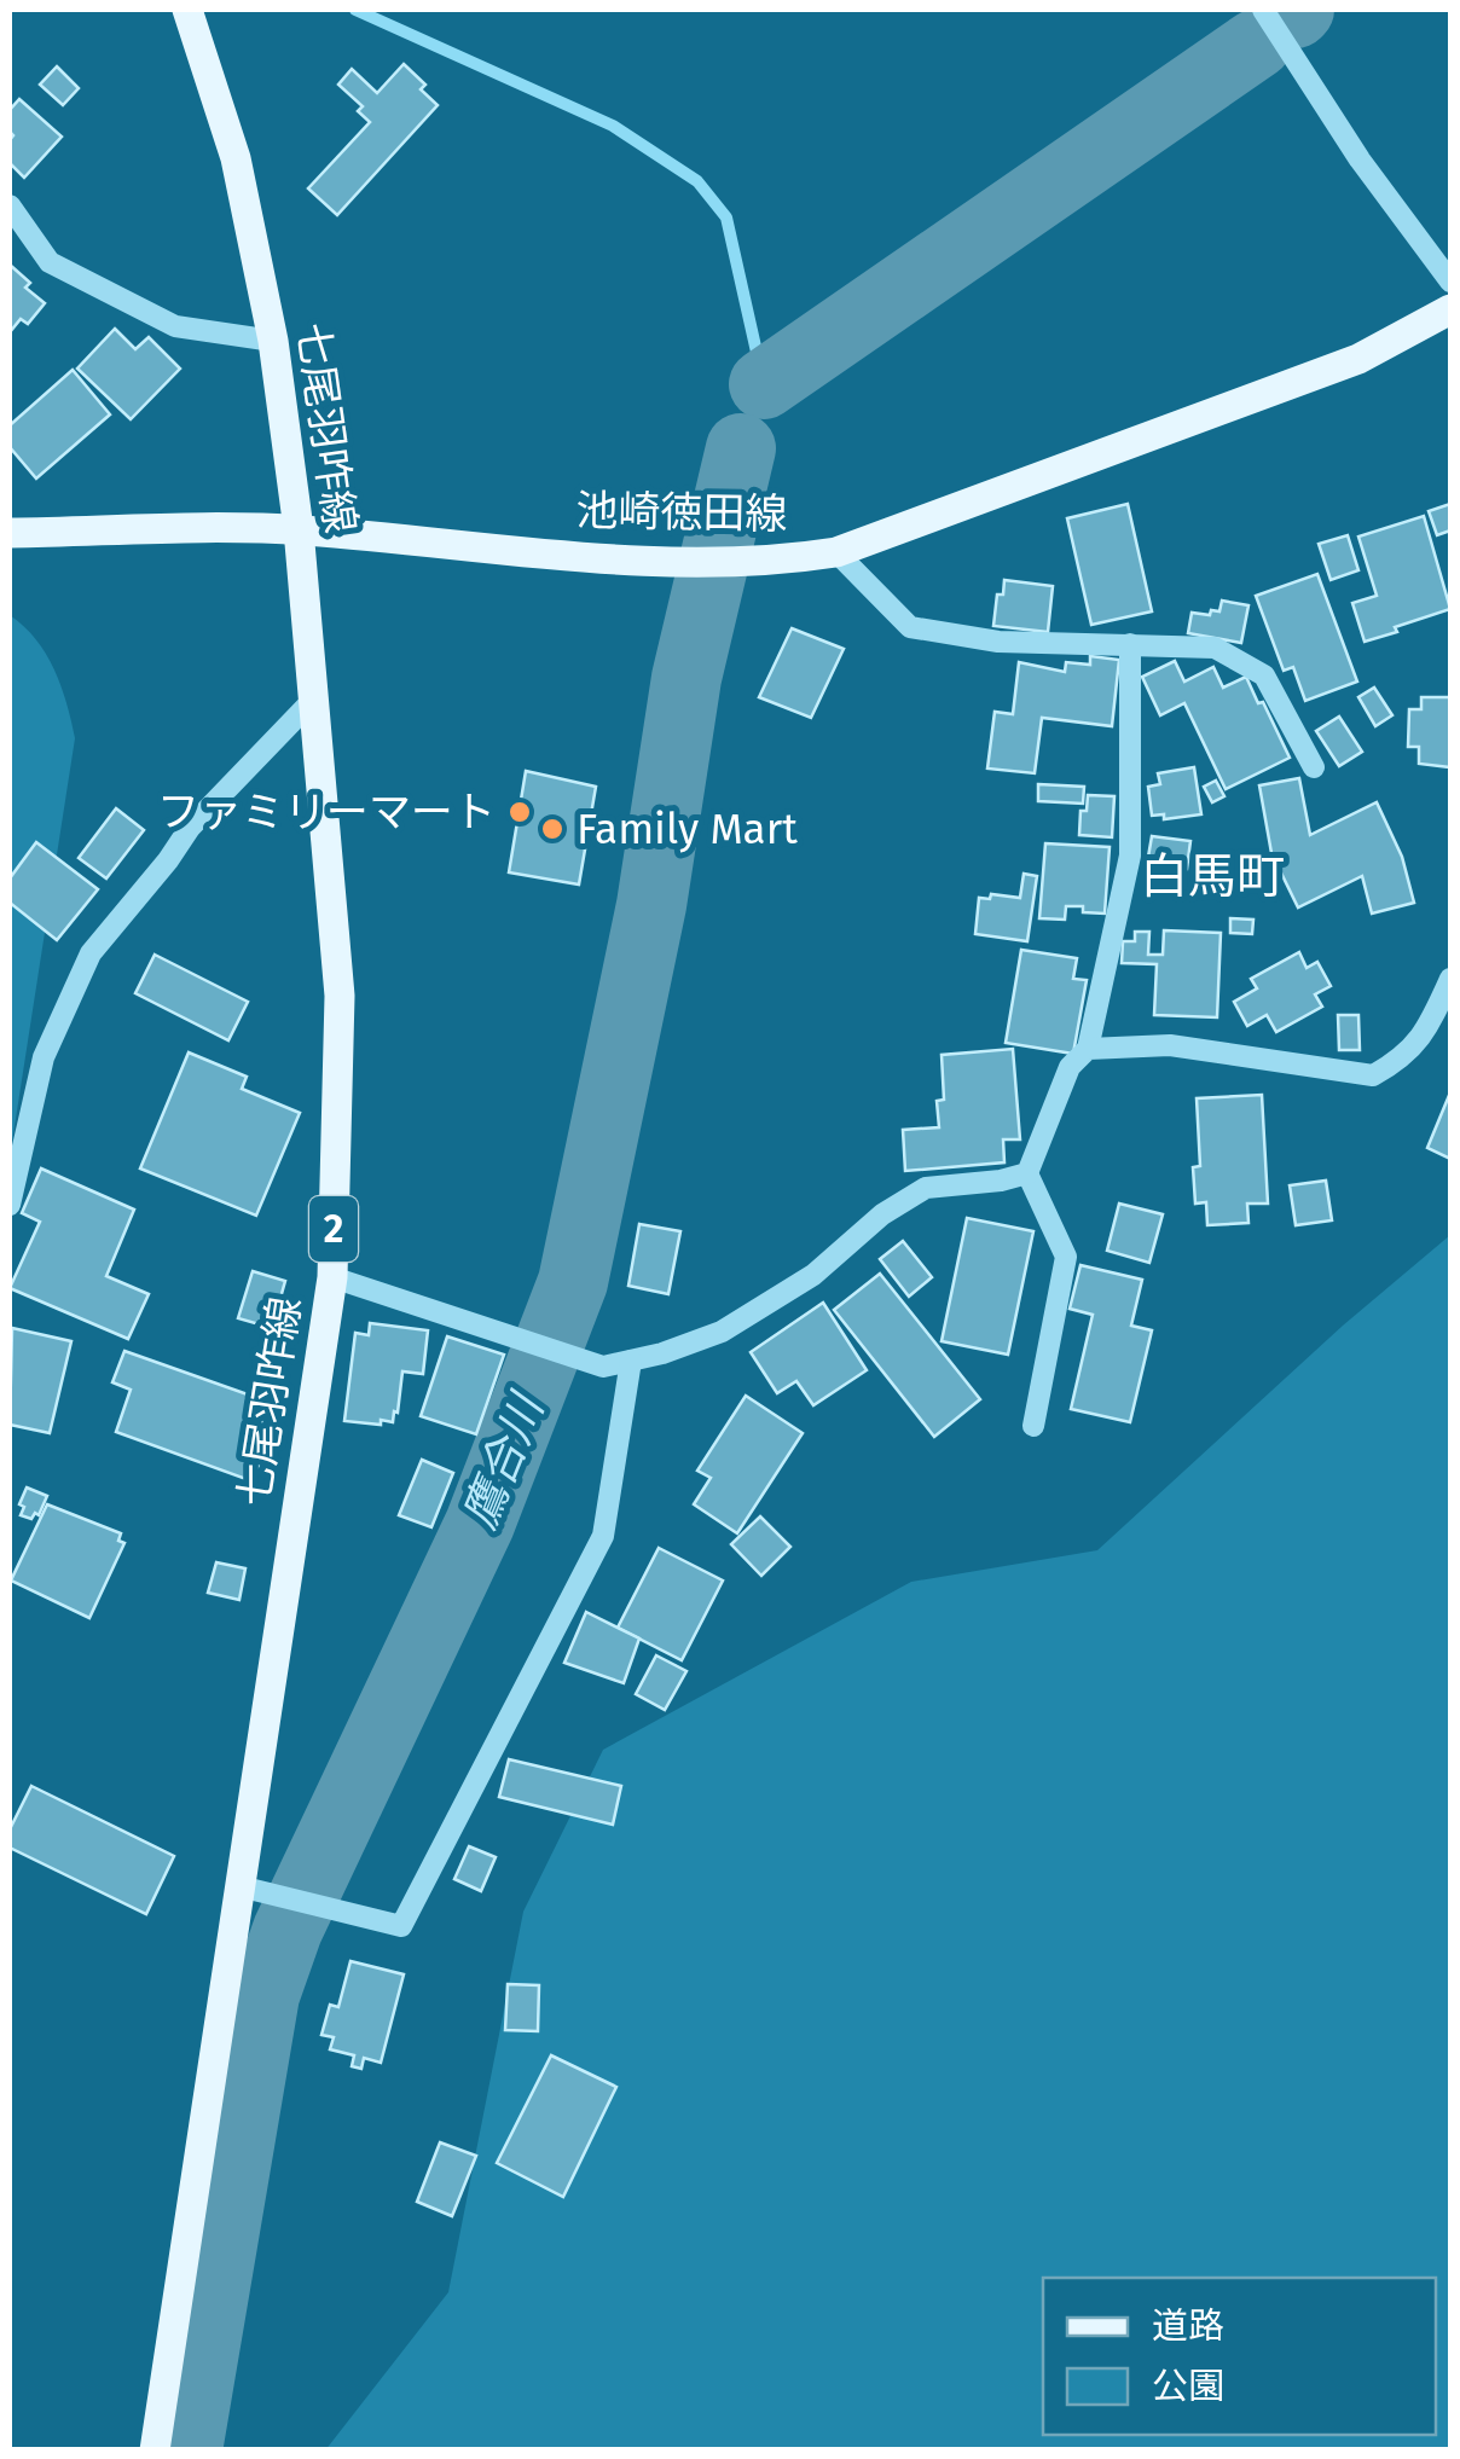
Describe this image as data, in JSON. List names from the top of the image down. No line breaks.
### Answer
{"streets":{"main road":["七尾羽咋線","池崎徳田線","2"]},"crossings":[["七尾羽咋線","池崎徳田線"]],"districts":["白馬町"],"water":["鷹合川"],"places":["ファミリーマート","Family Mart"],"legend":["道路","公園"]}
